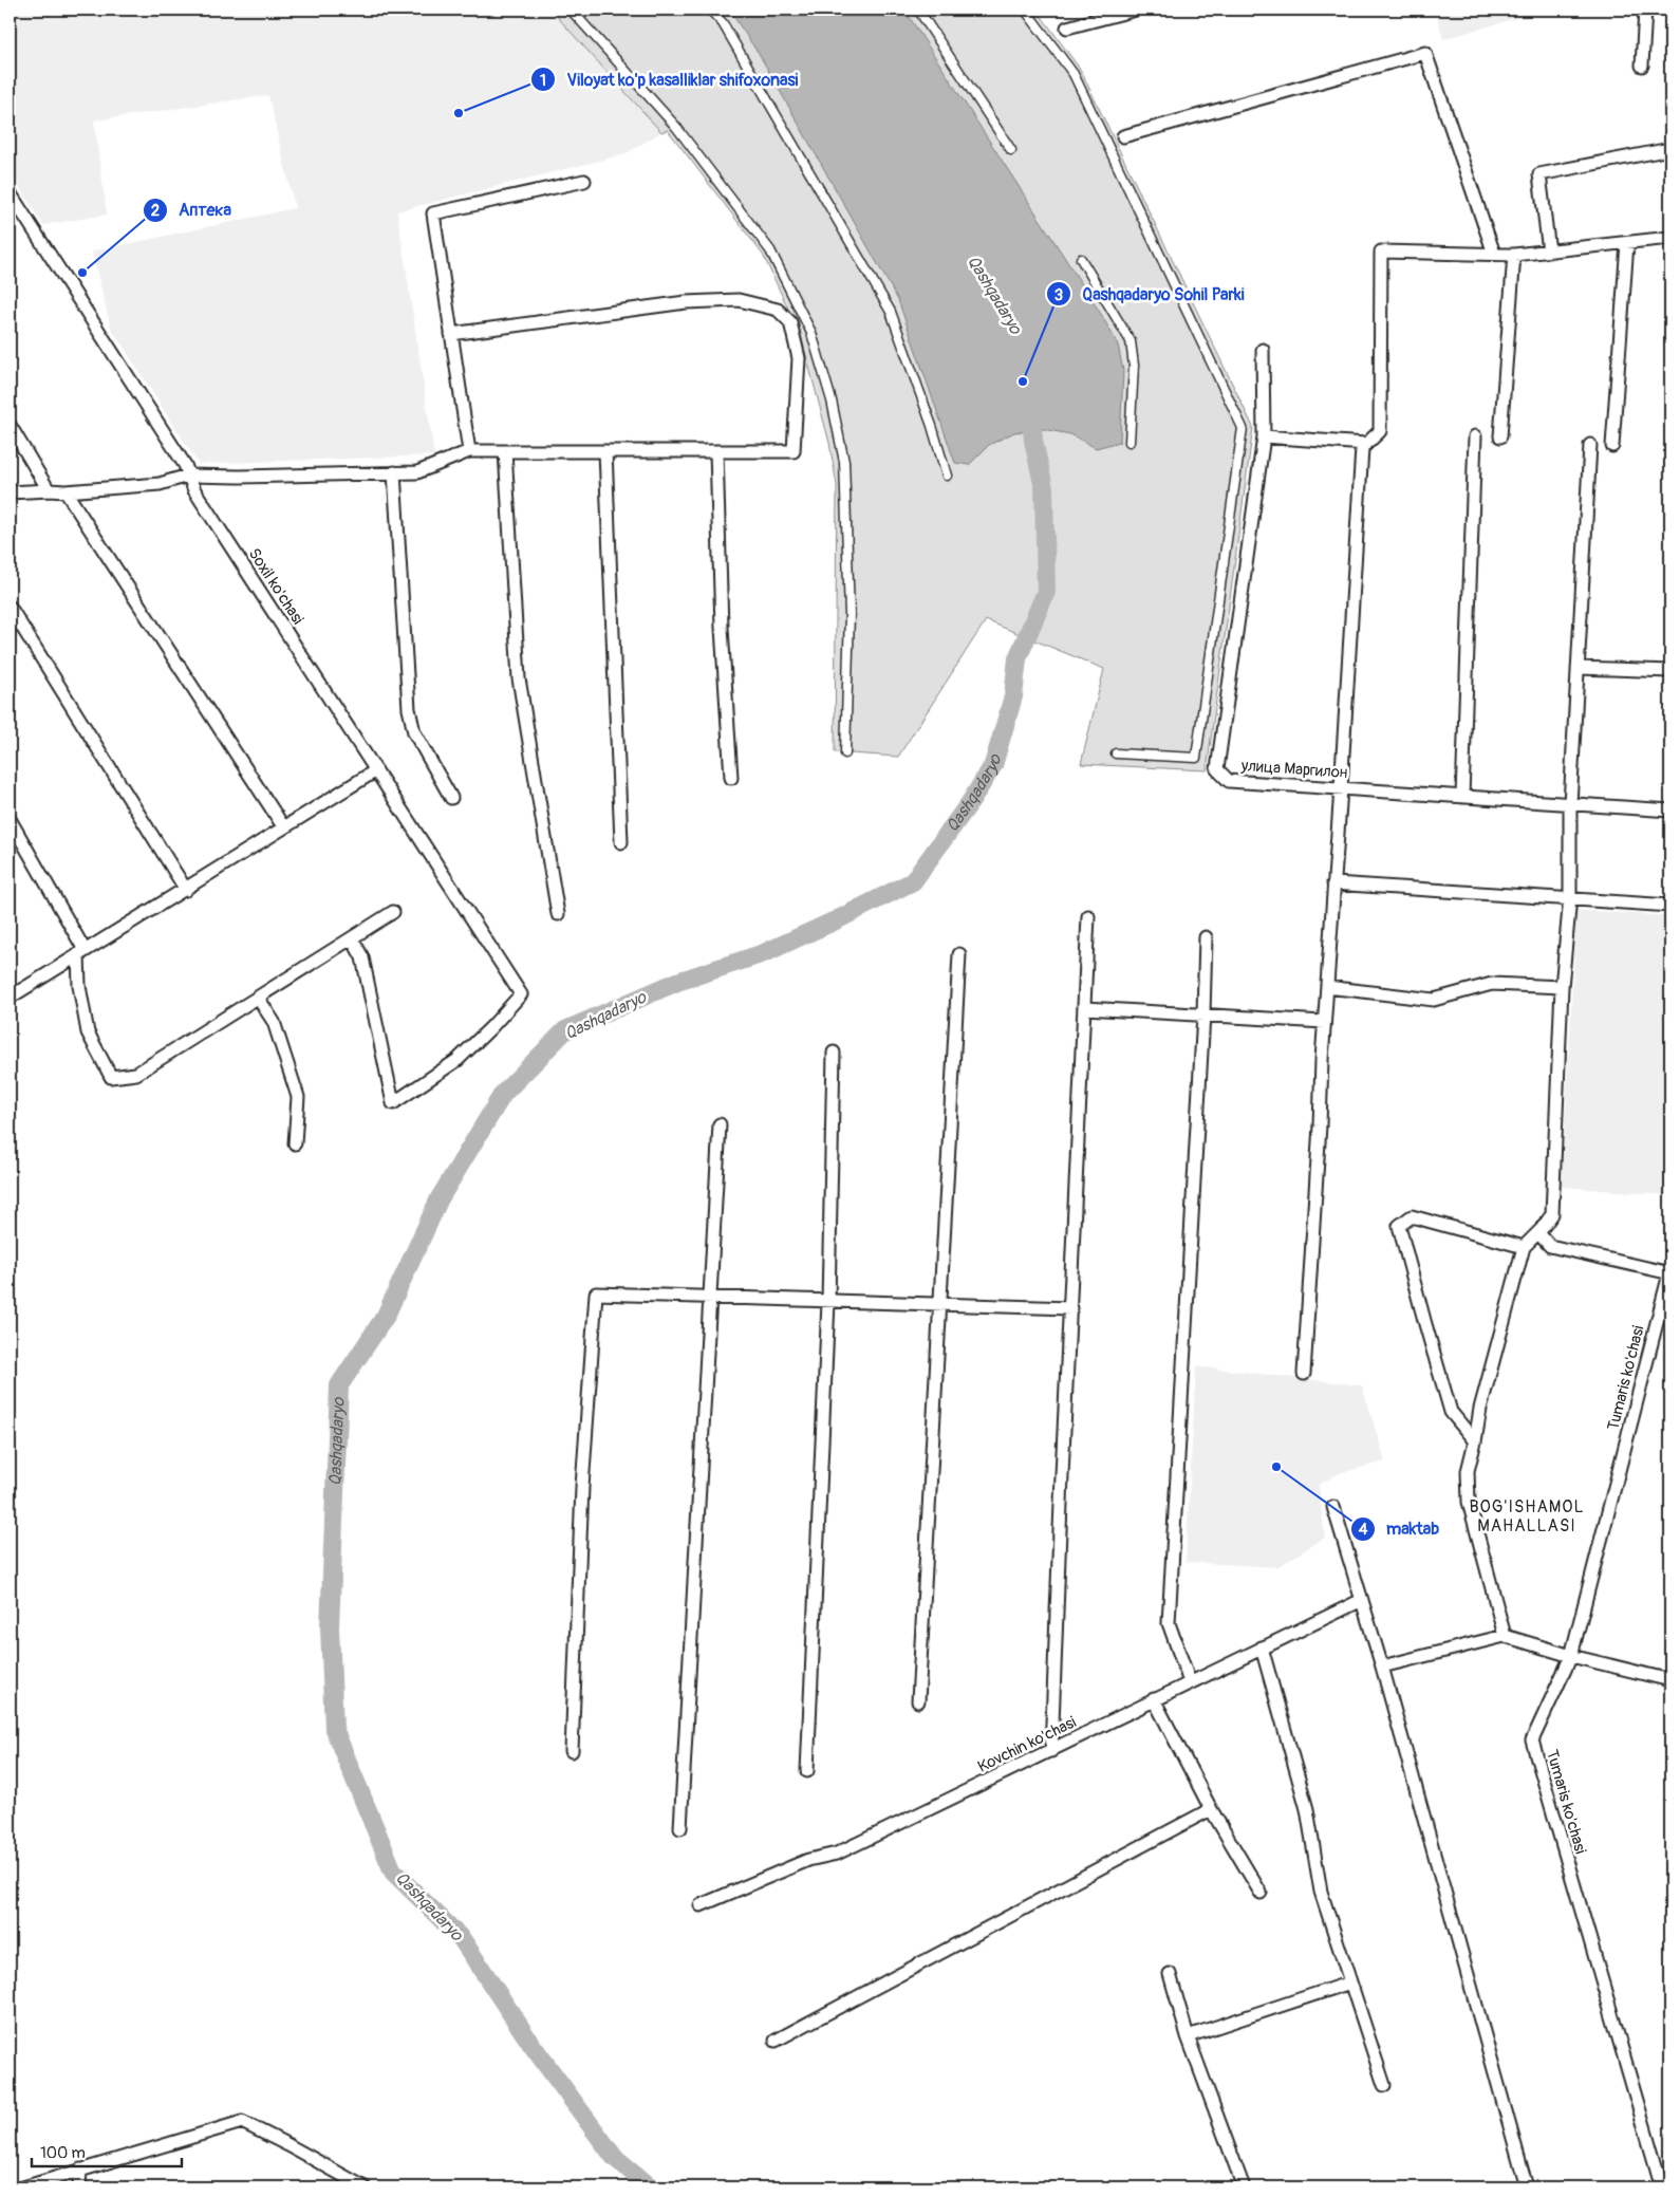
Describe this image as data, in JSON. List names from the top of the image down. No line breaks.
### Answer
{"streets":{"street":["Soxil ko'chasi","улица Маргилон","Tumaris ko'chasi","Kovchin ko'chasi"]},"districts":["BOG'ISHAMOL MAHALLASI"],"water":["Qashqadaryo"],"places":["Viloyat ko'p kasalliklar shifoxonasi","Аптека","Qashqadaryo Sohil Parki","maktab"],"scale_bar":"100 m"}
